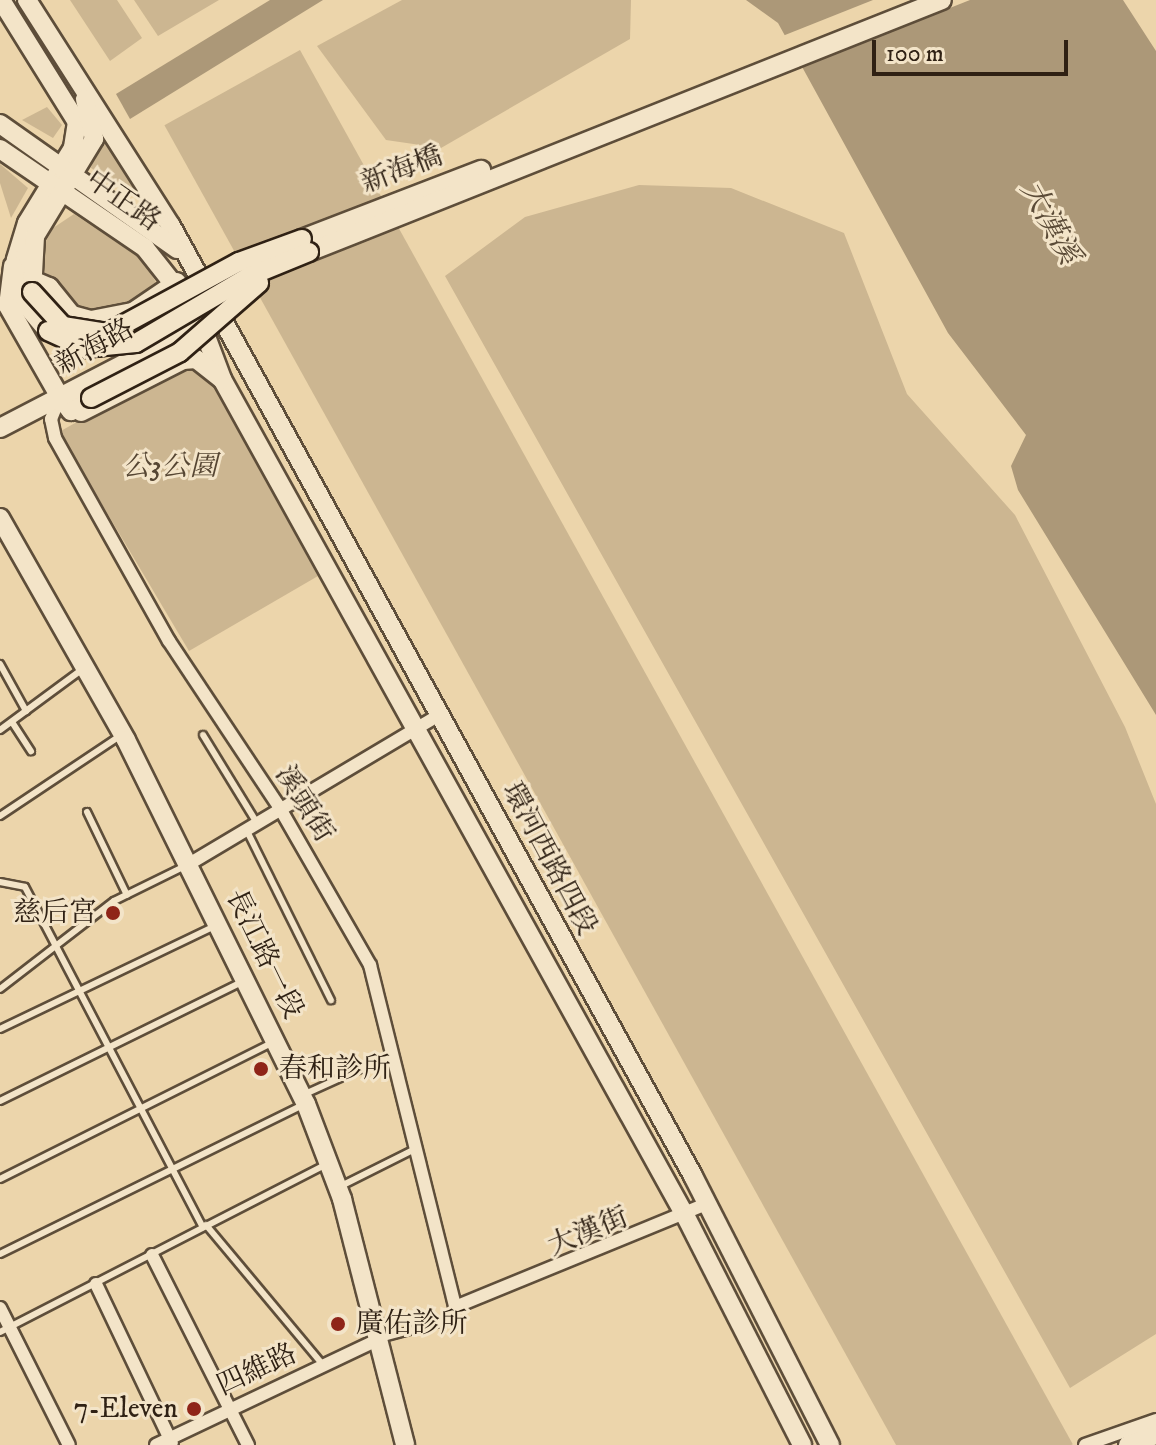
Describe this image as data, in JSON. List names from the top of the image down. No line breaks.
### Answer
{"streets":{"street":["新海橋","中正路","新海路","溪頭街","環河西路四段","長江路一段","大漢街","四維路"]},"crossings":[["中正路","新海路"],["中正路","環河西路四段"],["新海路","溪頭街"],["新海路","環河西路四段"],["溪頭街","大漢街"],["環河西路四段","大漢街"],["長江路一段","四維路"]],"water":["大漢溪"],"parks":["公3公園"],"places":["慈后宮","春和診所","廣佑診所","7-Eleven"],"scale_bar":"100 m"}
